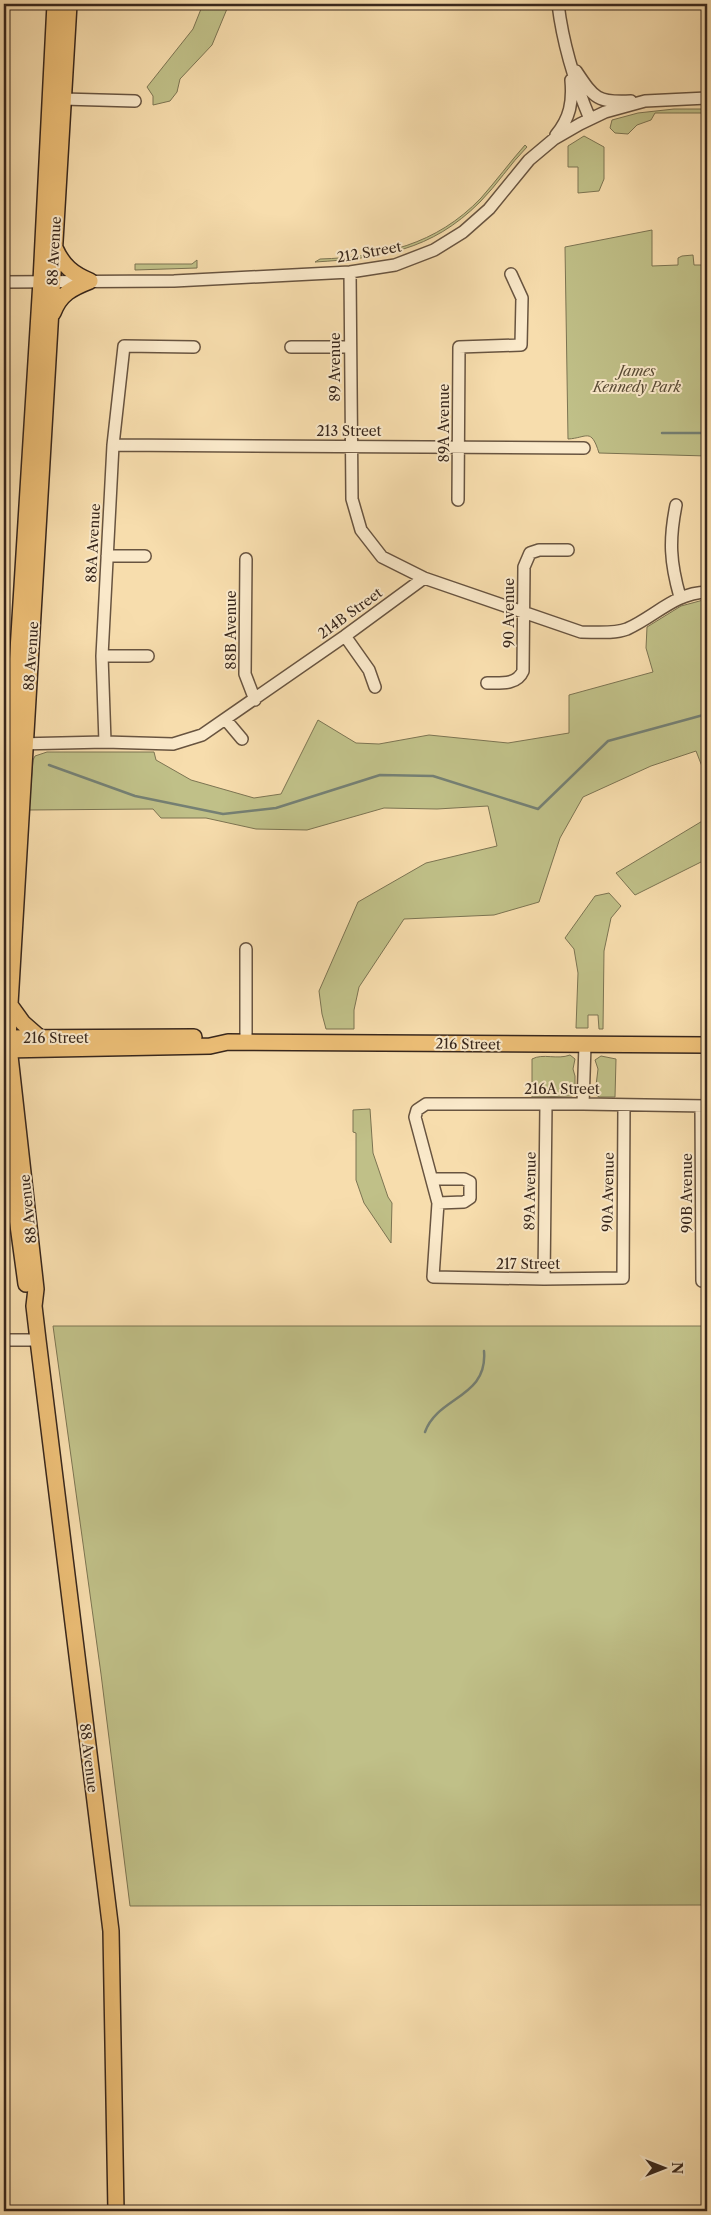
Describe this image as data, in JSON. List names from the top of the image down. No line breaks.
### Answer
{"streets":{"main road":["88 Avenue","216 Street"],"street":["212 Street","89 Avenue","89A Avenue","213 Street","88A Avenue","214B Street","90 Avenue","88B Avenue","216A Street","90A Avenue","90B Avenue","217 Street"]},"crossings":[["88 Avenue","212 Street"],["88 Avenue","214B Street"],["88 Avenue","216 Street"],["212 Street","89 Avenue"],["89 Avenue","213 Street"],["89 Avenue","214B Street"],["89A Avenue","213 Street"],["89A Avenue","216A Street"],["89A Avenue","217 Street"],["213 Street","88A Avenue"],["88A Avenue","214B Street"],["214B Street","88B Avenue"],["216A Street","90A Avenue"],["216A Street","90B Avenue"],["90A Avenue","217 Street"]],"parks":["James Kennedy Park"],"north":"right"}
